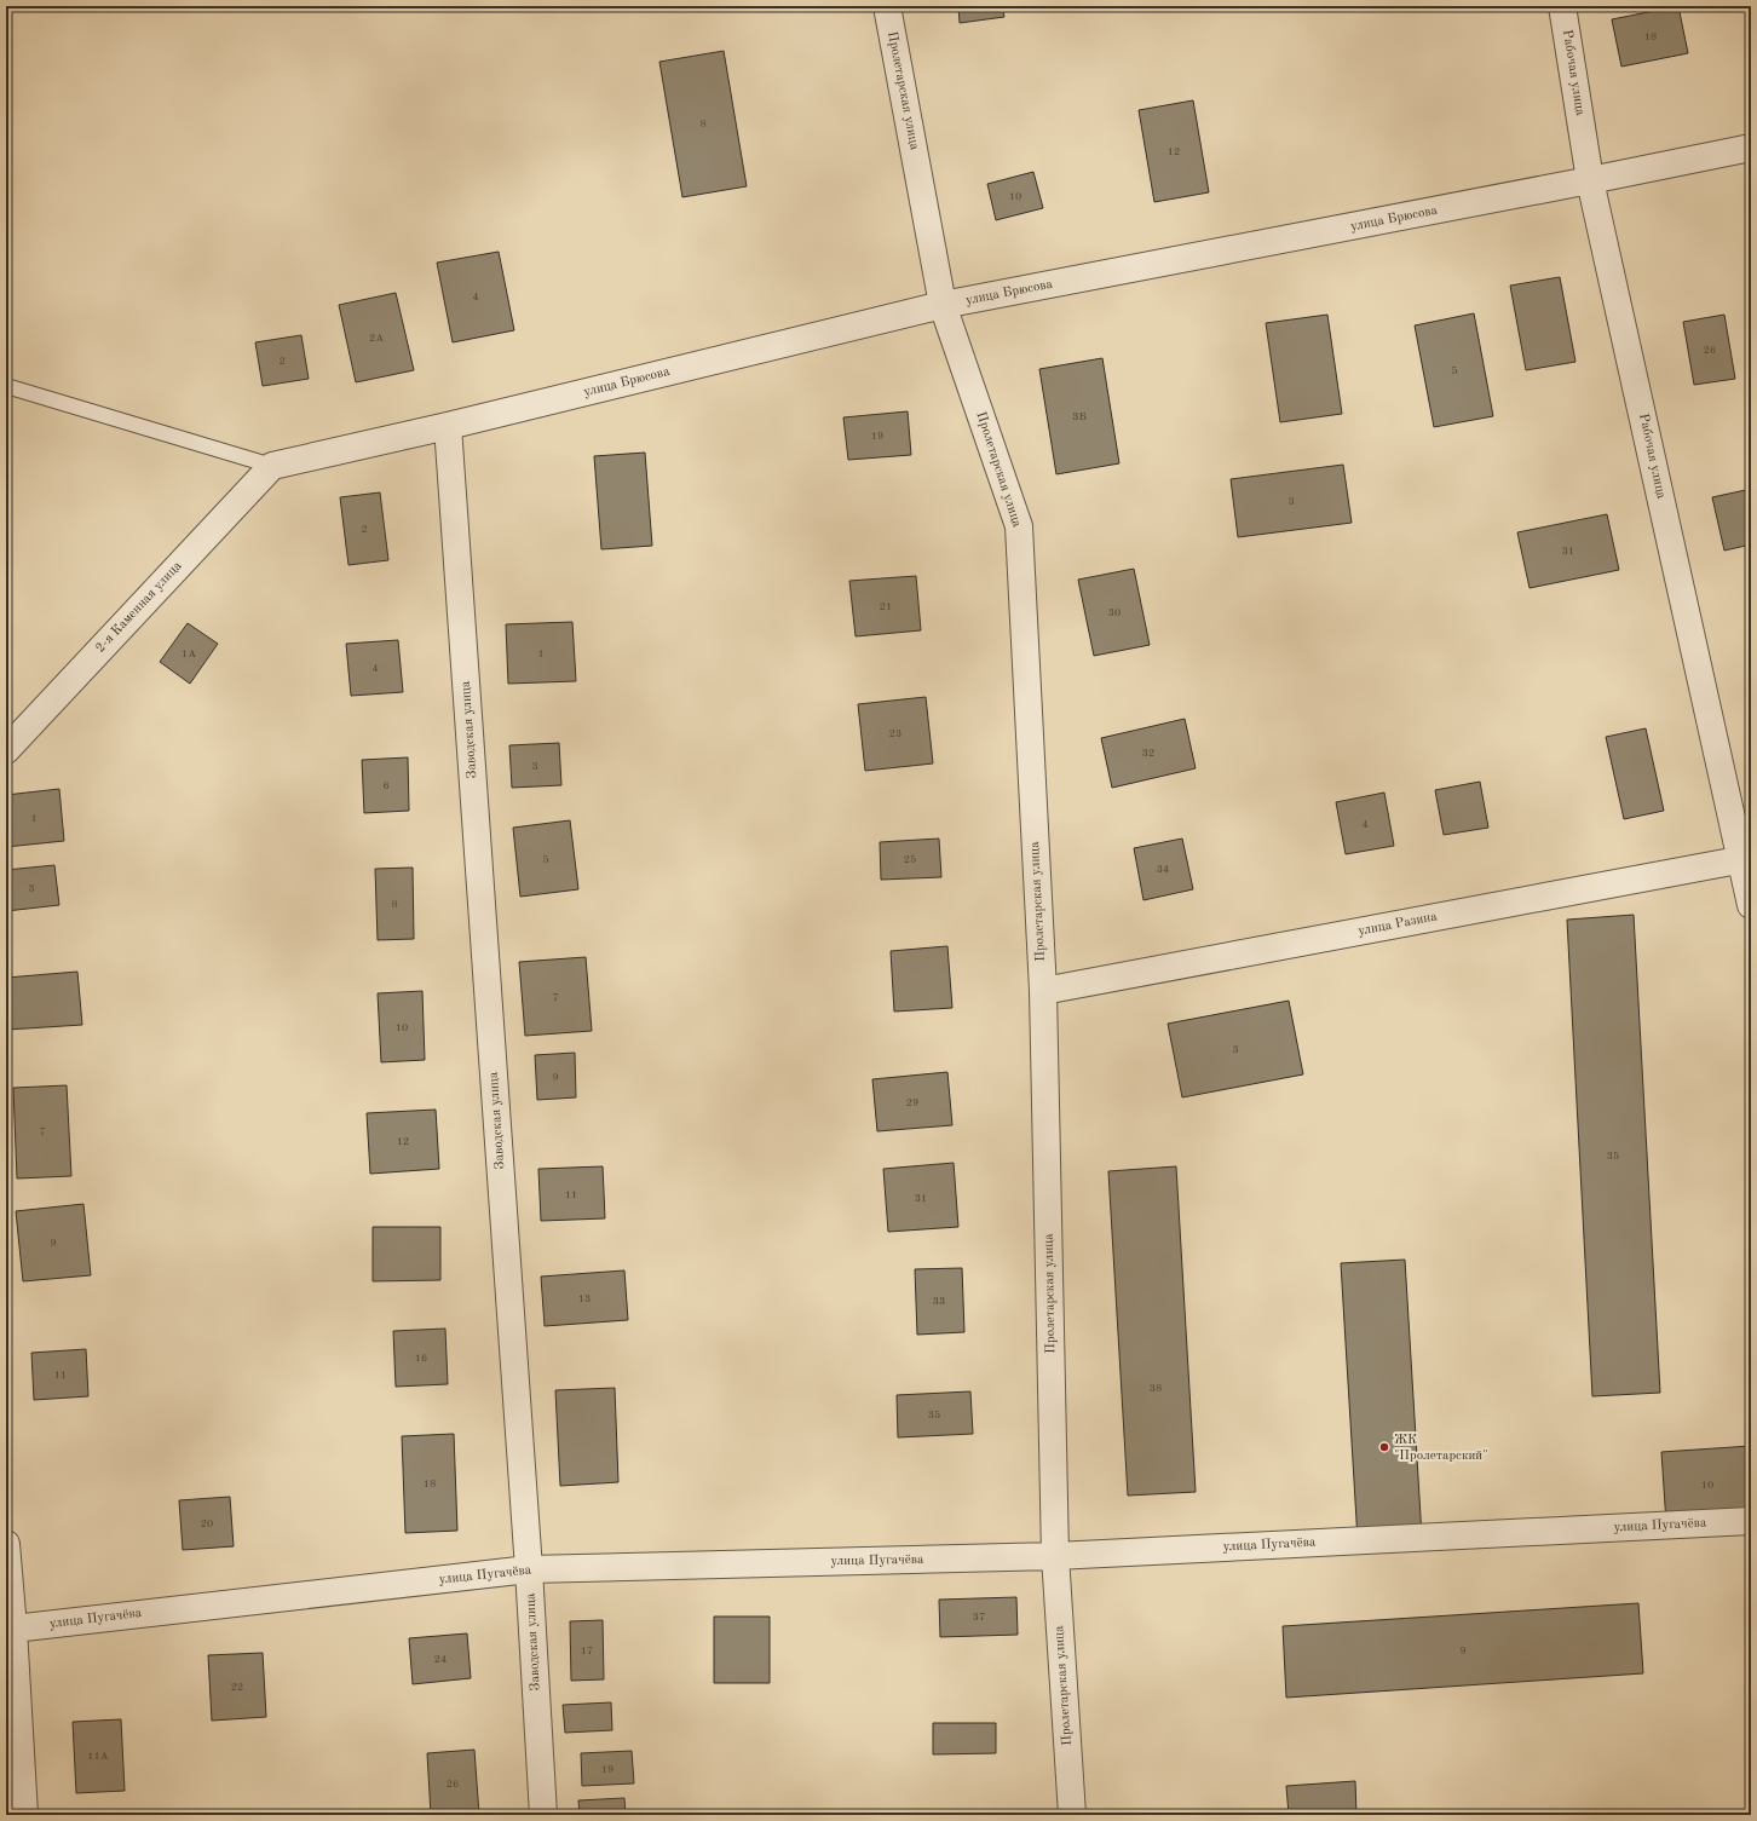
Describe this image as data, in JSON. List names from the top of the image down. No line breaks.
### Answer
{"streets":{"street":["Рабочая улица","Пролетарская улица","улица Брюсова","2-я Каменная улица","Заводская улица","улица Разина","улица Пугачёва"]},"crossings":[["Рабочая улица","улица Брюсова"],["Рабочая улица","улица Разина"],["Пролетарская улица","улица Брюсова"],["Пролетарская улица","улица Разина"],["Пролетарская улица","улица Пугачёва"],["улица Брюсова","2-я Каменная улица"],["улица Брюсова","Заводская улица"],["Заводская улица","улица Пугачёва"]],"places":["ЖК \"Пролетарский\""],"house_numbers":["18","8","12","10","4","2А","26","2","5","3Б","19","3","2","31","21","30","1А","1","4","23","32","3","6","1","4","5","25","34","3","8","7","10","3","9","29","7","12","35","11","31","9","13","33","16","11","38","35","18","10","20","37","17","9","24","22","11А","19","26"]}
